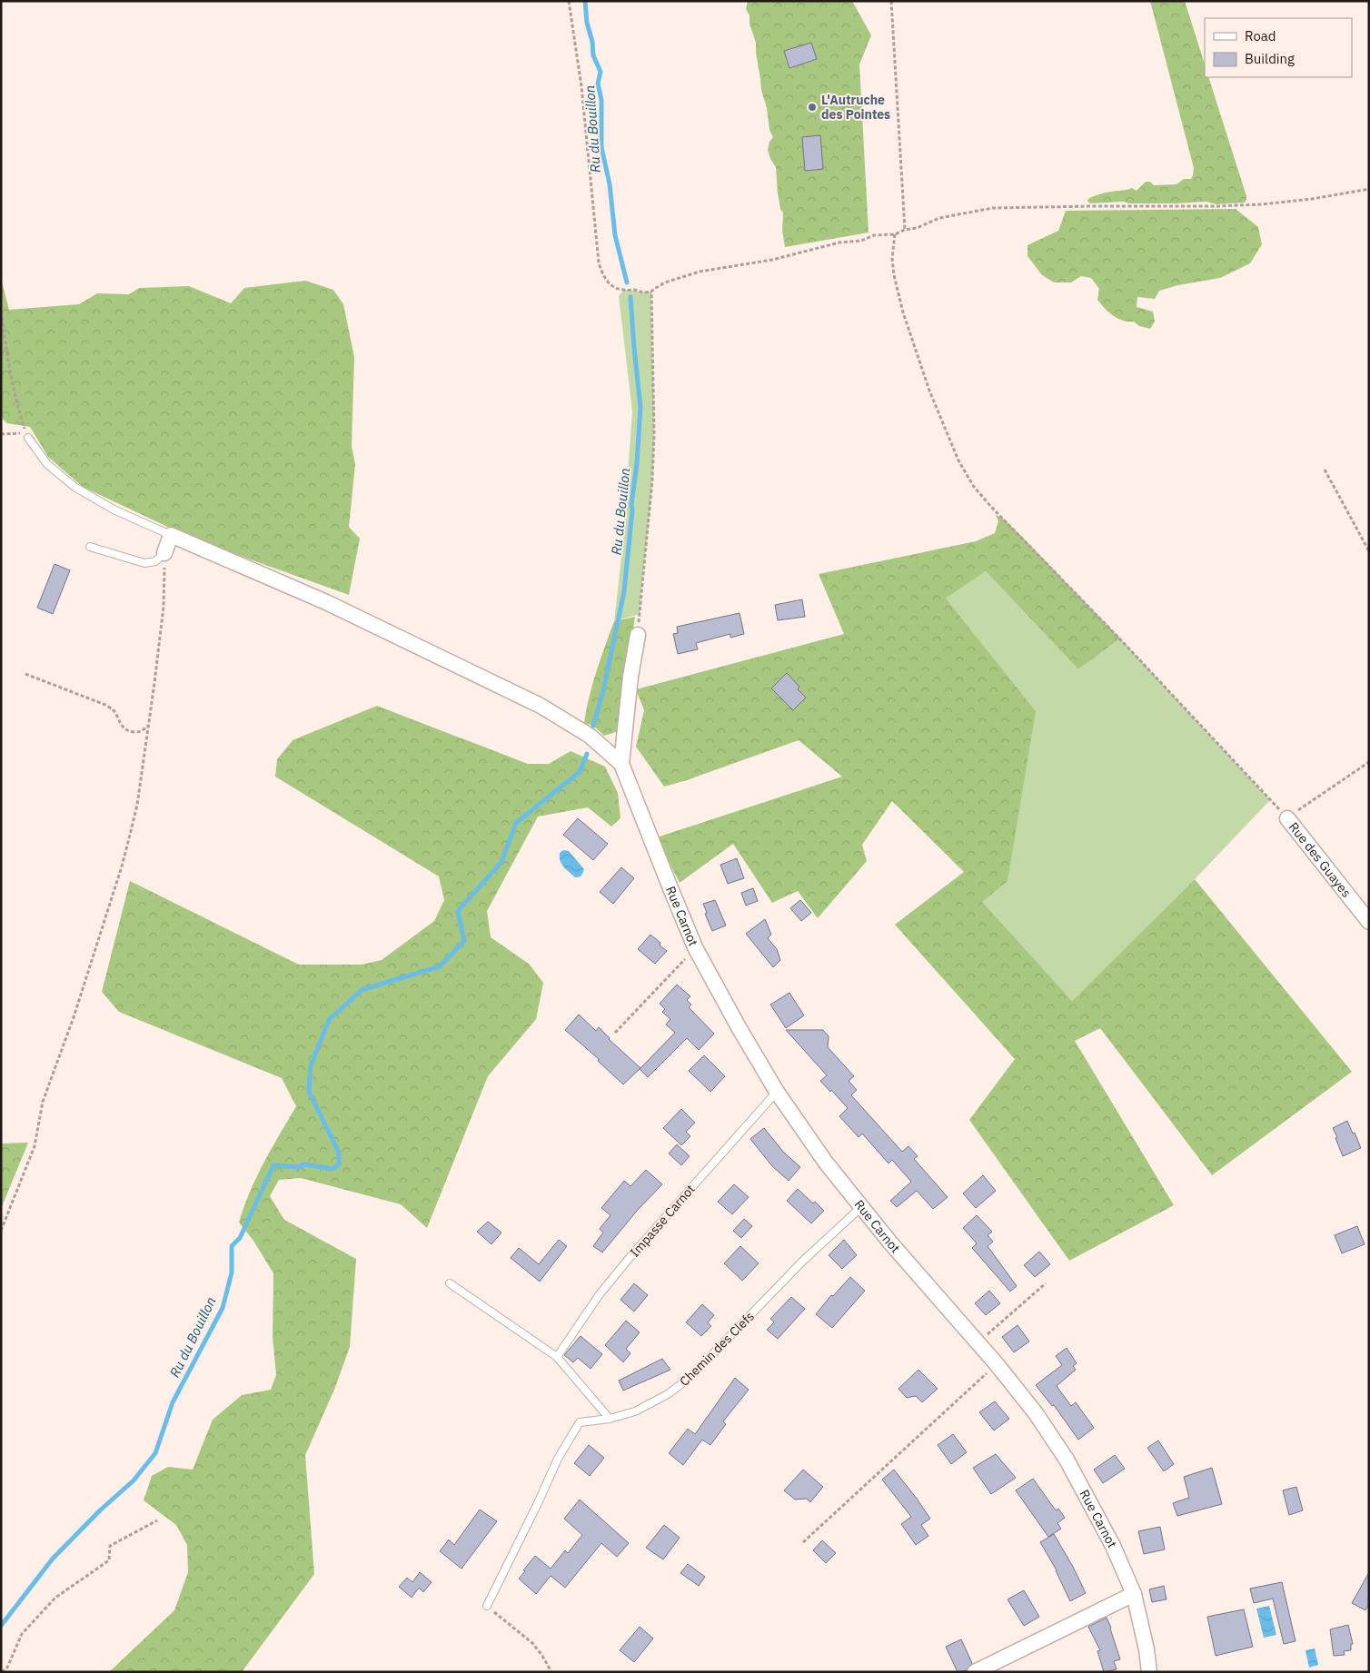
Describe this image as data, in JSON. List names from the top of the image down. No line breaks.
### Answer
{"streets":{"street":["Rue des Guayes","Rue Carnot"],"lane":["Impasse Carnot","Chemin des Clefs"]},"crossings":[["Rue Carnot","Impasse Carnot"],["Rue Carnot","Chemin des Clefs"]],"water":["Ru du Bouillon"],"places":["L'Autruche des Pointes"],"legend":["Road","Building"]}
